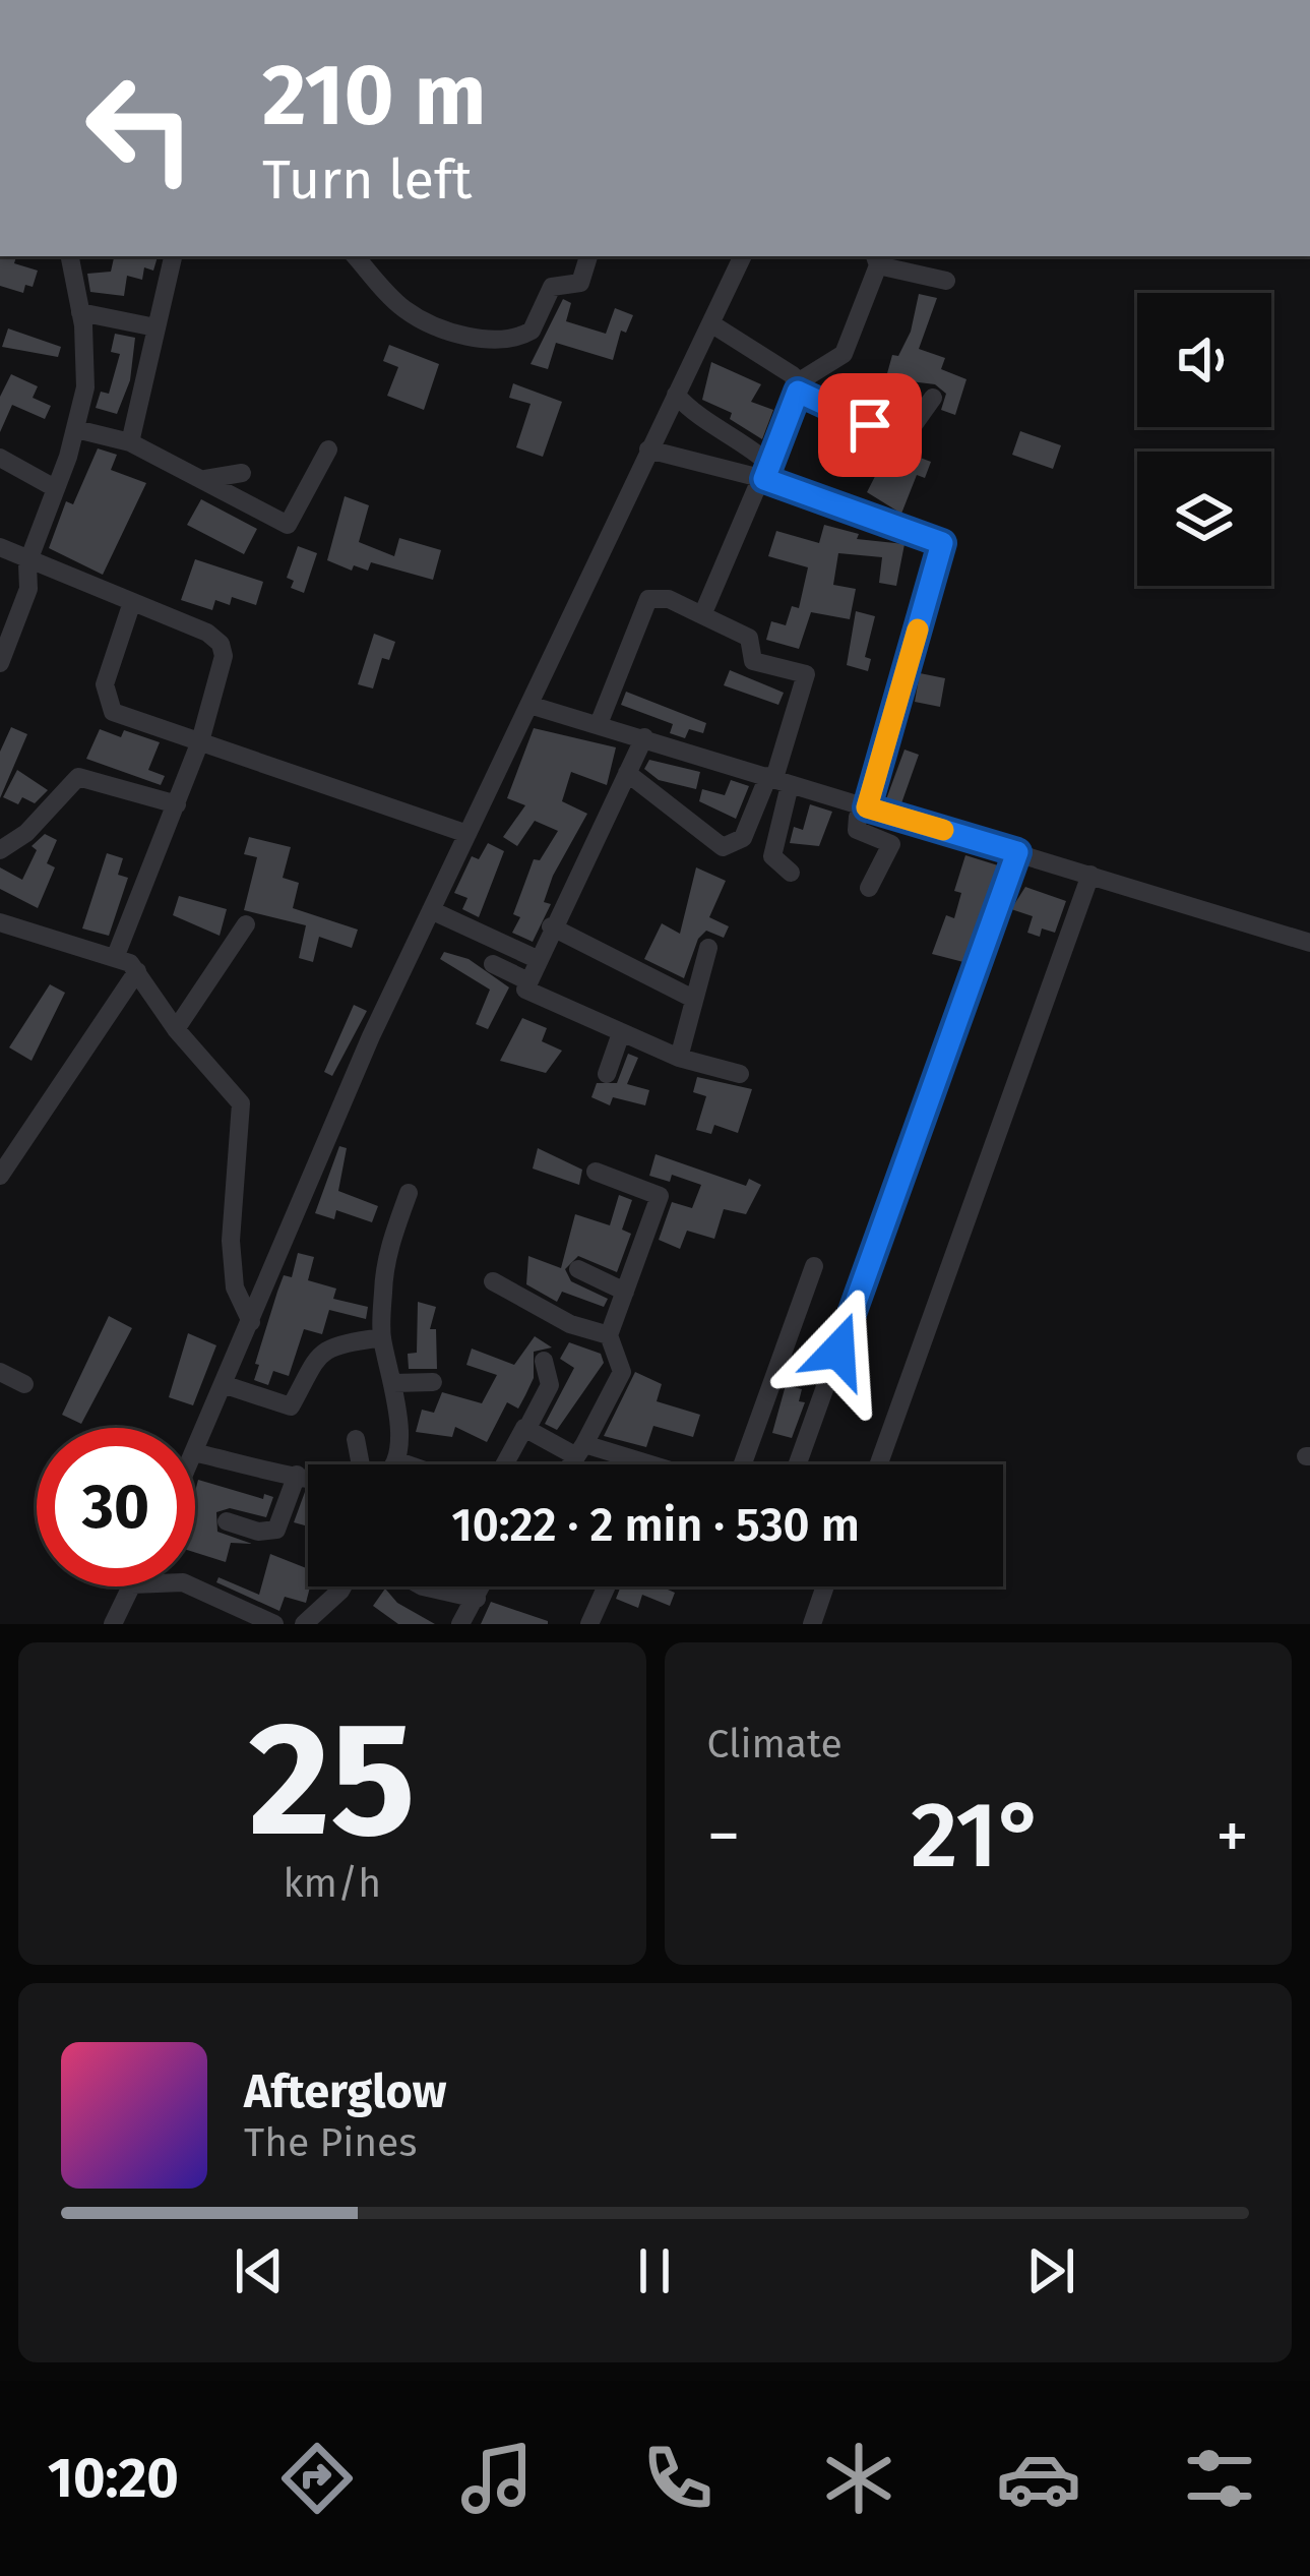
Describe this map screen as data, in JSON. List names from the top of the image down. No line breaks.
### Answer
{"page":{"turn":["210 m","Turn left"],"limit":"30","trip":"10:22 · 2 min · 530 m","tile":[["25","km/h"],"Climate"],"heat":["−","21°","+"],"song":["Afterglow","The Pines"],"tabs":"10:20"}}
